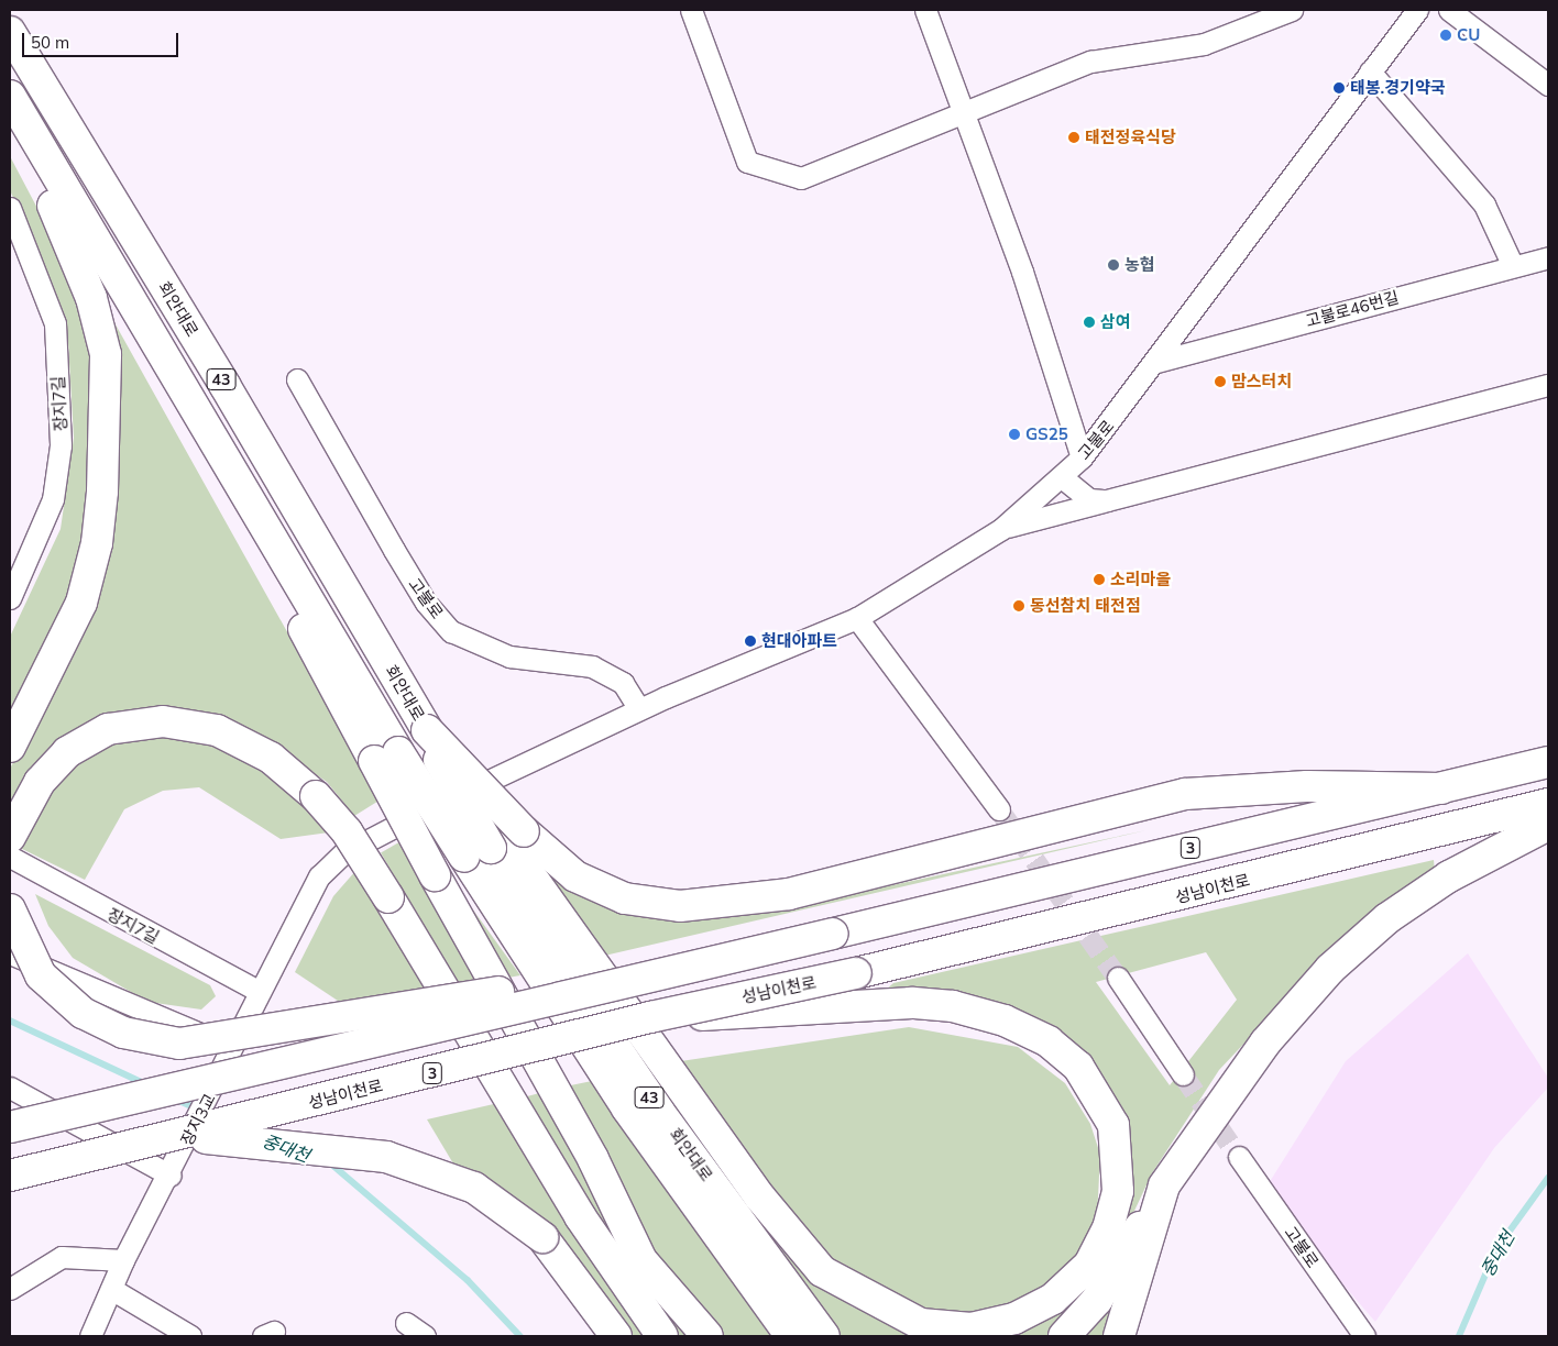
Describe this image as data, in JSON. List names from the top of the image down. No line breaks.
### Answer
{"streets":{"highway":["회안대로","43","3","성남이천로"],"street":["고불로46번길","장지7길","고불로","장지3교"]},"crossings":[["고불로46번길","고불로"],["장지7길","고불로"]],"water":["중대천"],"places":["CU","태봉.경기약국","태전정육식당","농협","삼여","맘스터치","GS25","소리마을","동선참치 태전점","현대아파트"],"scale_bar":"50 m"}
